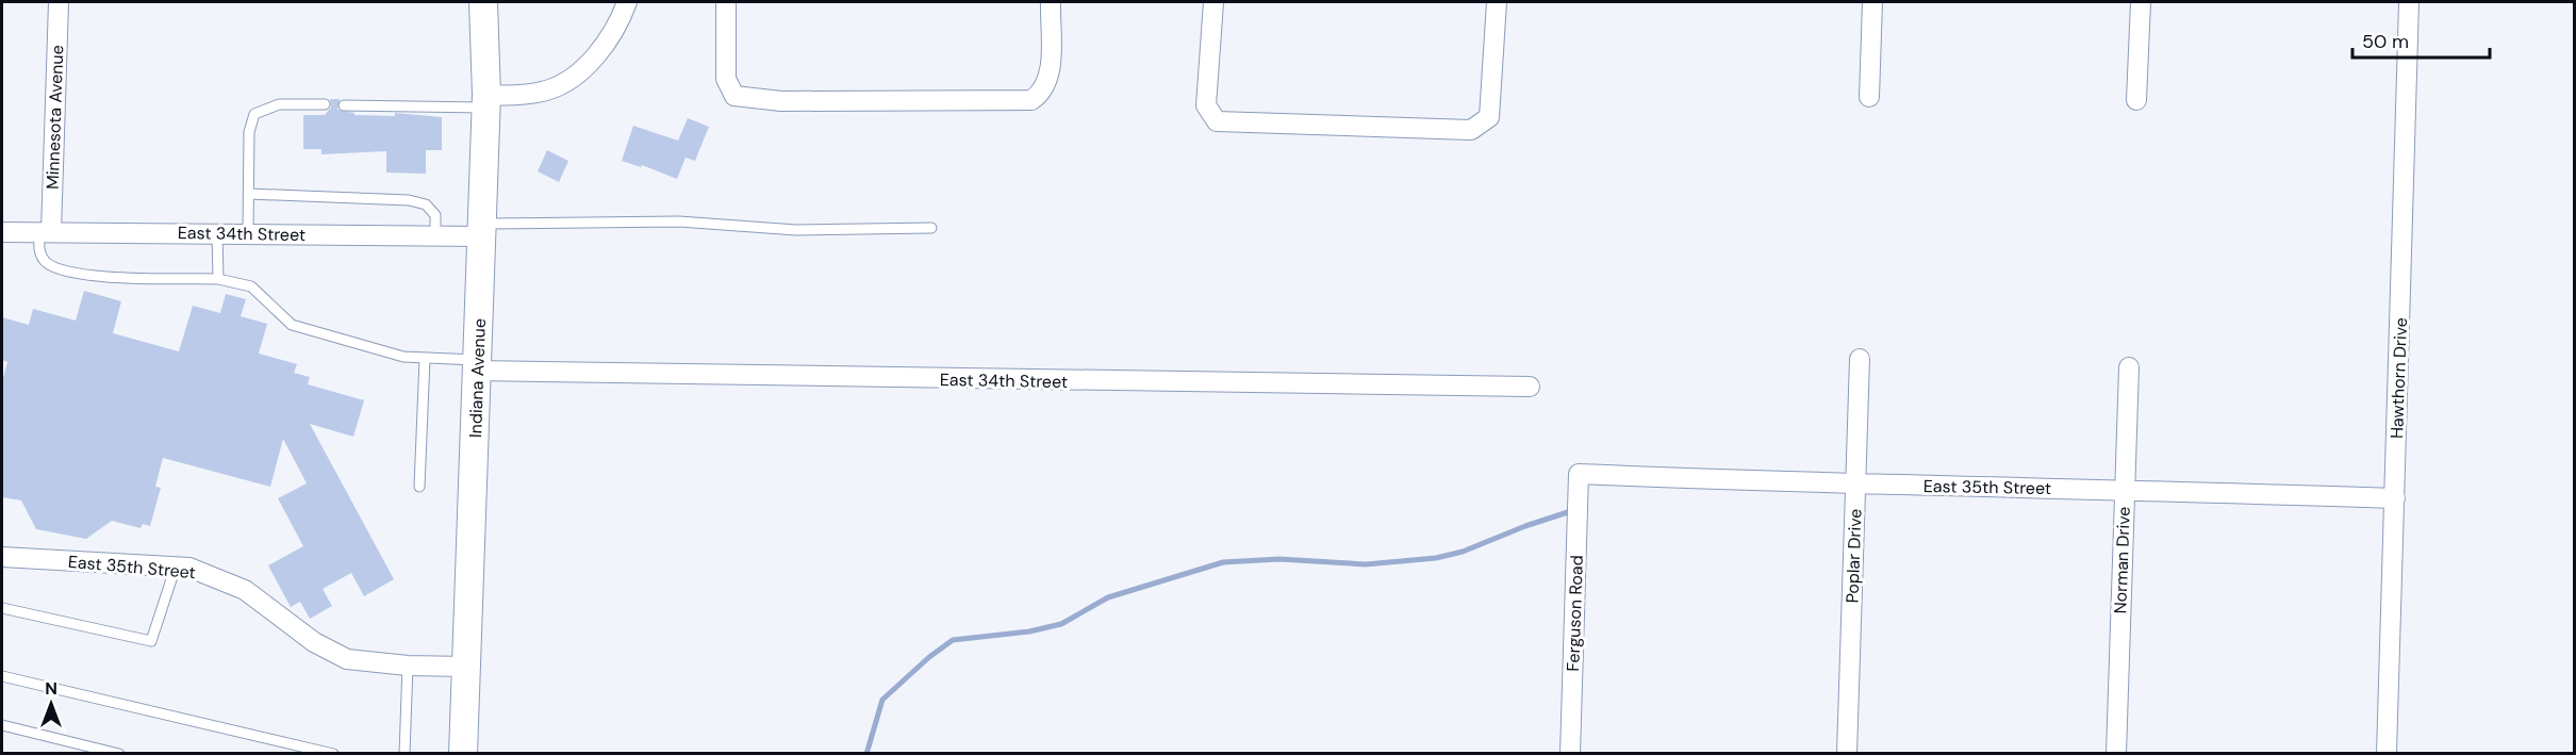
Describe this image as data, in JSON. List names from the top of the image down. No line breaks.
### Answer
{"streets":{"street":["Minnesota Avenue","East 34th Street","Indiana Avenue","Hawthorn Drive","East 35th Street","Poplar Drive","Norman Drive","Ferguson Road"]},"crossings":[["Minnesota Avenue","East 34th Street"],["East 34th Street","Indiana Avenue"],["Indiana Avenue","East 35th Street"],["Hawthorn Drive","East 35th Street"],["East 35th Street","Poplar Drive"],["East 35th Street","Norman Drive"],["East 35th Street","Ferguson Road"]],"scale_bar":"50 m","north":"top"}
